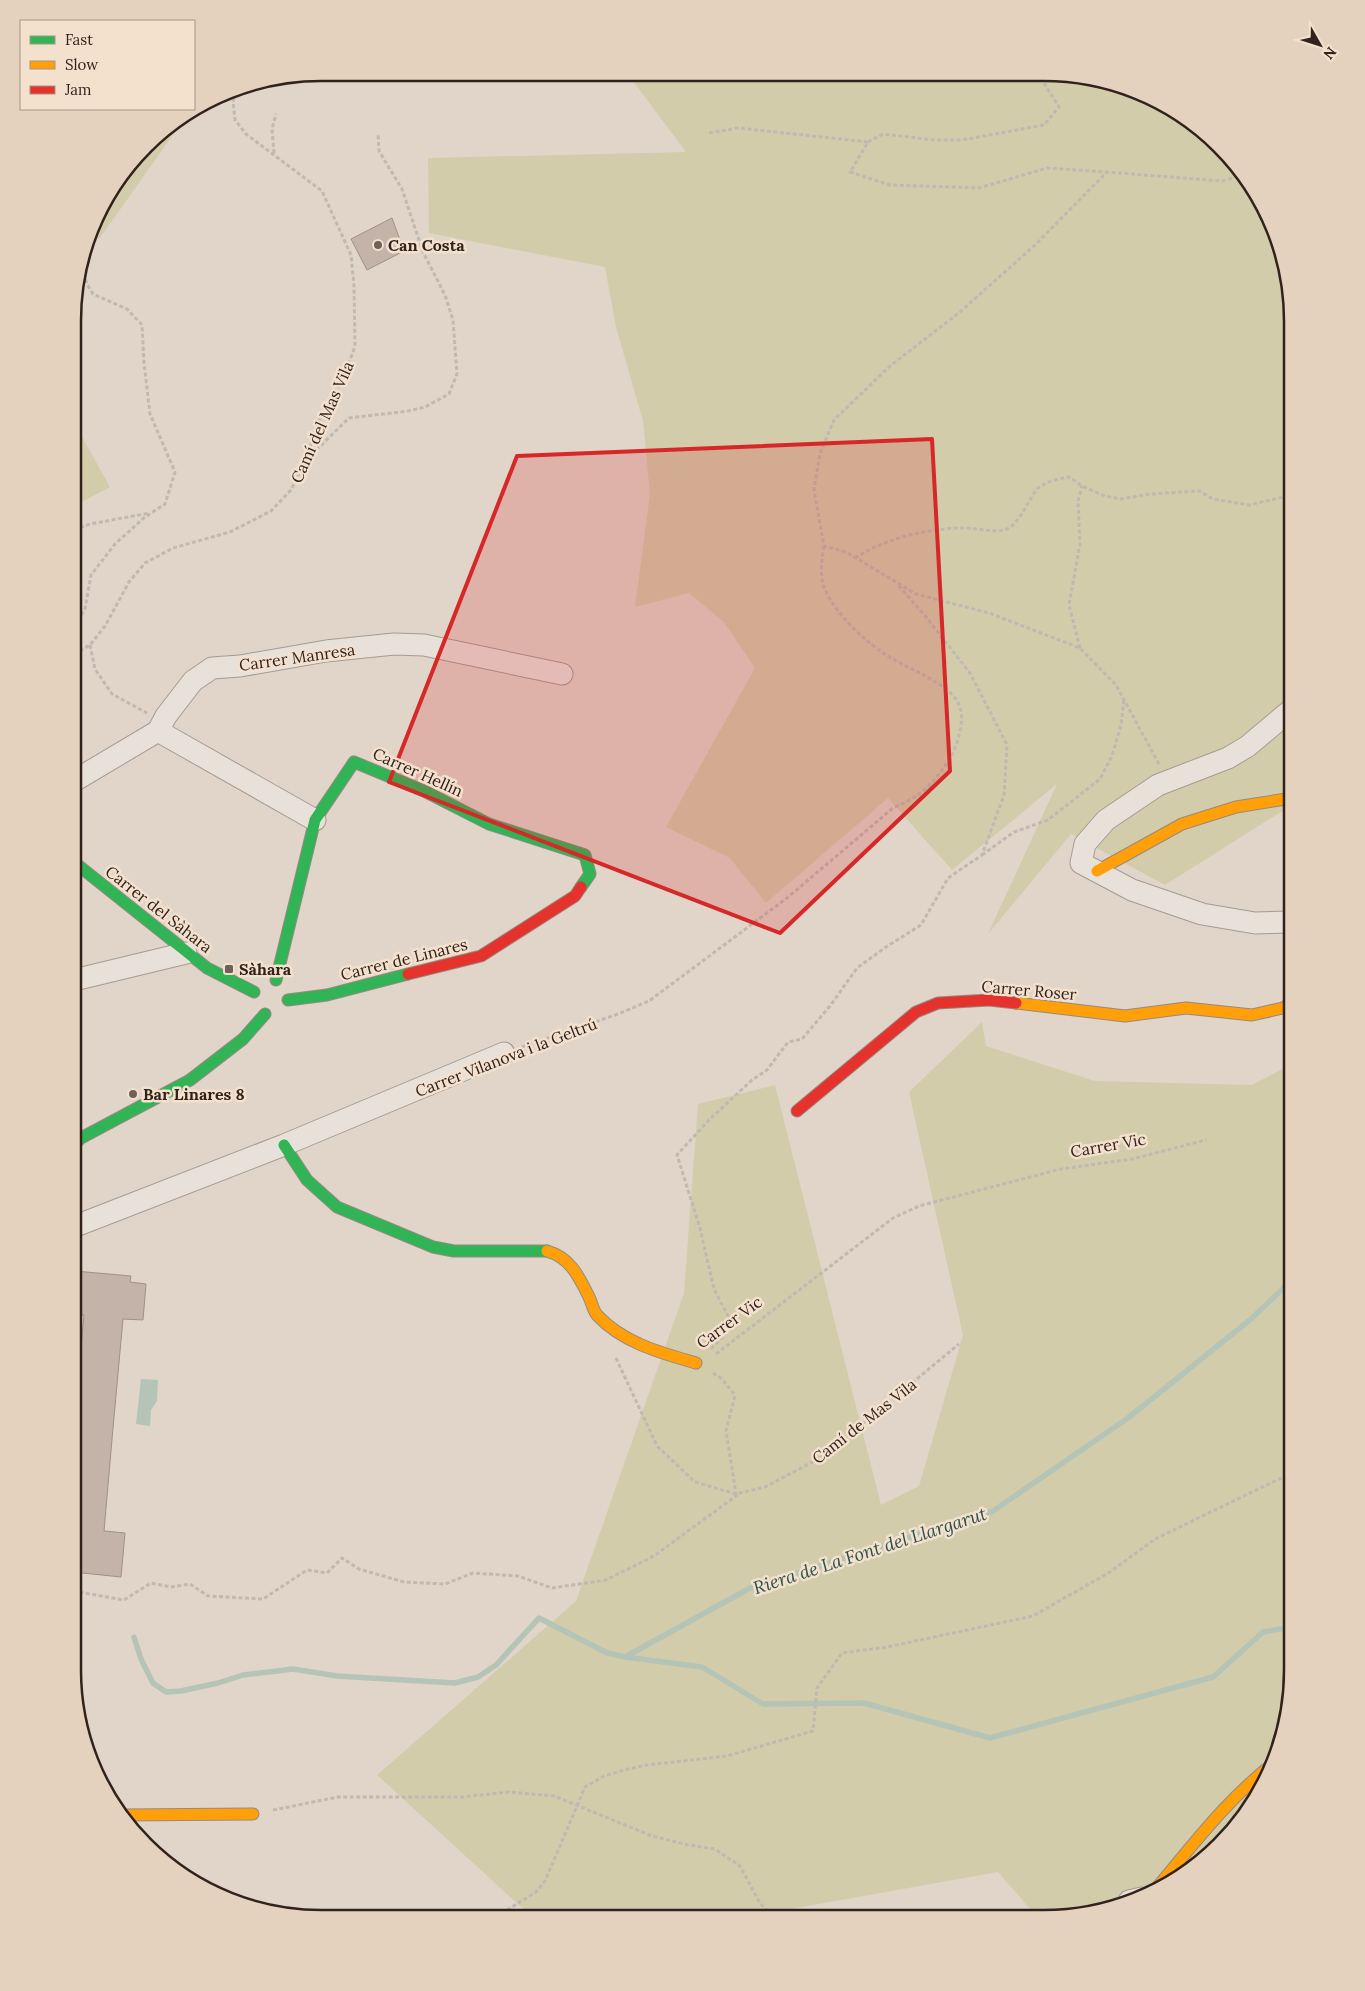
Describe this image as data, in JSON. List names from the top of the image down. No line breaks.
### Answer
{"streets":{"street":["Carrer Manresa","Carrer Hellín","Carrer del Sàhara","Carrer de Linares","Carrer Roser","Carrer Vilanova i la Geltrú","Carrer Vic"],"path":["Camí del Mas Vila","Camí de Mas Vila"]},"crossings":[["Carrer Hellín","Carrer del Sàhara"],["Carrer Hellín","Carrer de Linares"],["Carrer del Sàhara","Carrer de Linares"],["Carrer Vilanova i la Geltrú","Carrer Vic"]],"water":["Riera de La Font del Llargarut"],"places":{"other":["Can Costa","Bar Linares 8"],"transit":["Sàhara"]},"legend":["Fast","Slow","Jam"],"north":"bottom right"}
